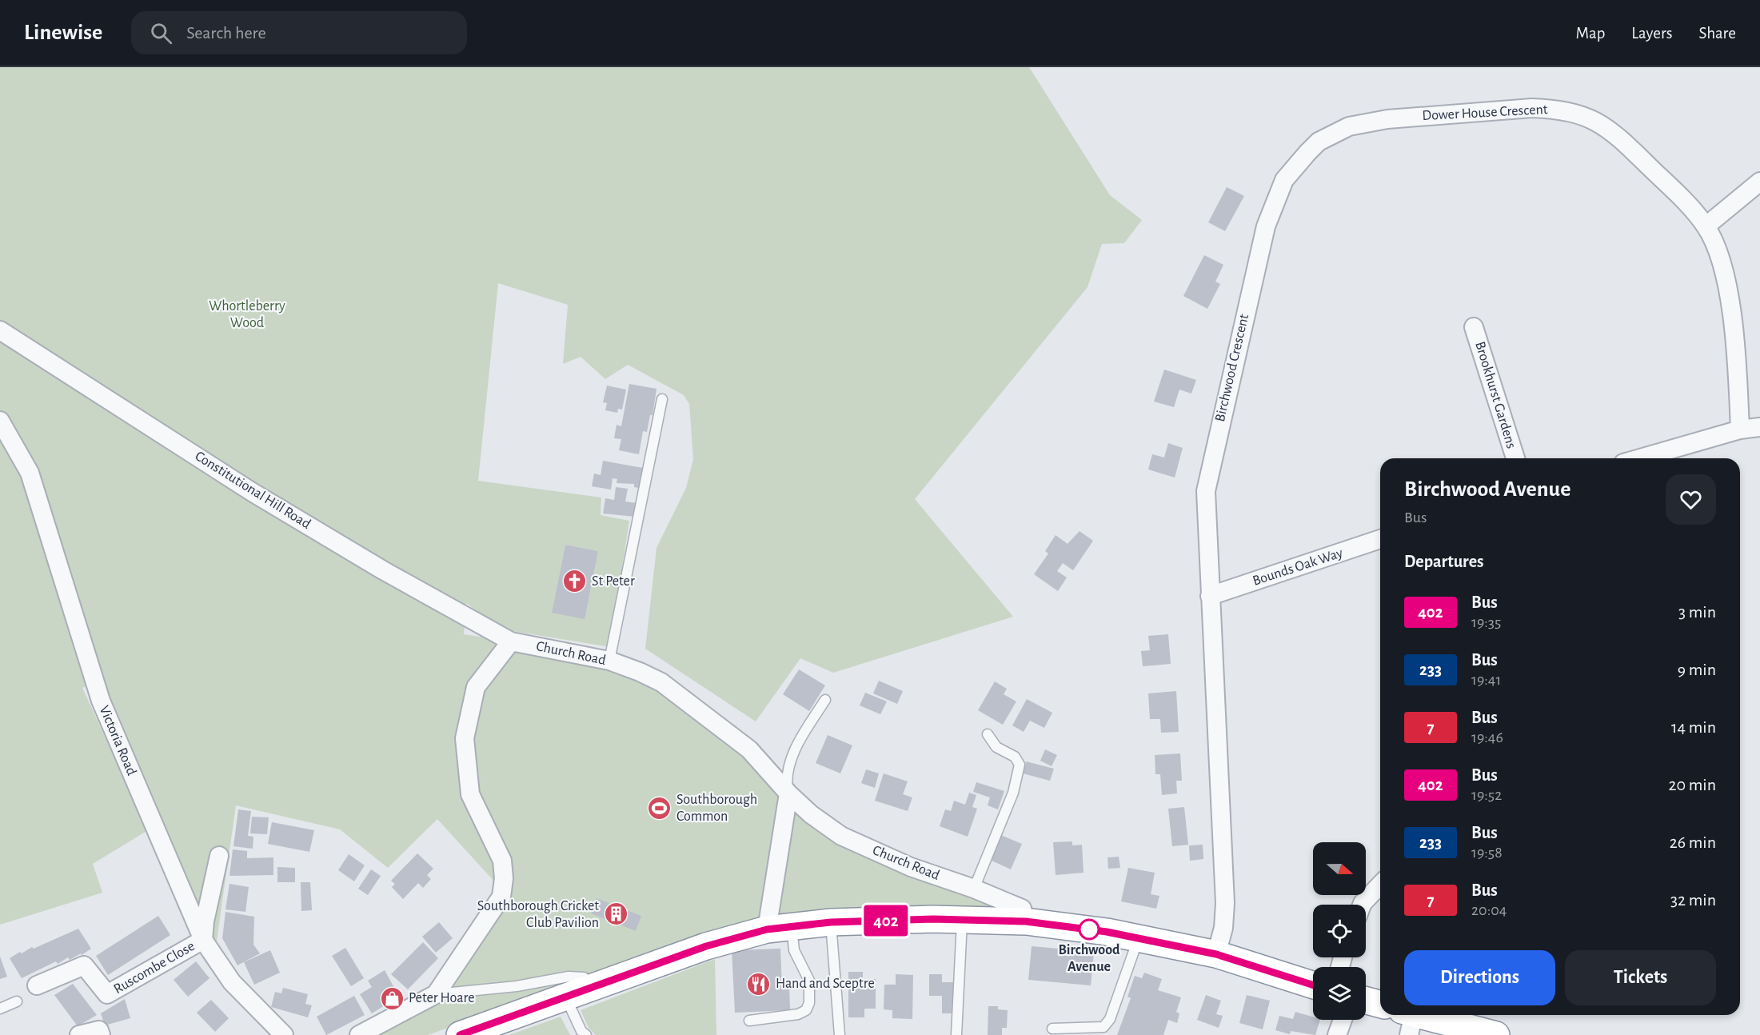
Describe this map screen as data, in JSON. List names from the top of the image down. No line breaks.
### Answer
{"streets":{"street":["Dower House Crescent","Birchwood Crescent","Brookhurst Gardens","Constitutional Hill Road","Bounds Oak Way","Church Road","Victoria Road","Ruscombe Close"]},"crossings":[["Dower House Crescent","Birchwood Crescent"],["Birchwood Crescent","Bounds Oak Way"],["Constitutional Hill Road","Church Road"],["Victoria Road","Ruscombe Close"]],"parks":["Whortleberry Wood"],"places":{"church":["St Peter"],"sports":["Southborough Common"],"building":["Southborough Cricket Club Pavilion"],"other":["Birchwood Avenue"],"restaurant":["Hand and Sceptre"],"shop":["Peter Hoare"]},"lines":["bus line 402"],"north":"right","page":{"header":"Linewise","search":"Search here","nav":["Map","Layers","Share"],"on_map":"402","heading":[["Birchwood Avenue","Bus"],"Departures"],"list":[{"mark":"402","name":"Bus","note":"19:35","value":"3 min"},{"mark":"233","name":"Bus","note":"19:41","value":"9 min"},{"mark":"7","name":"Bus","note":"19:46","value":"14 min"},{"mark":"402","name":"Bus","note":"19:52","value":"20 min"},{"mark":"233","name":"Bus","note":"19:58","value":"26 min"},{"mark":"7","name":"Bus","note":"20:04","value":"32 min"}],"buttons":["Directions","Tickets"]}}
